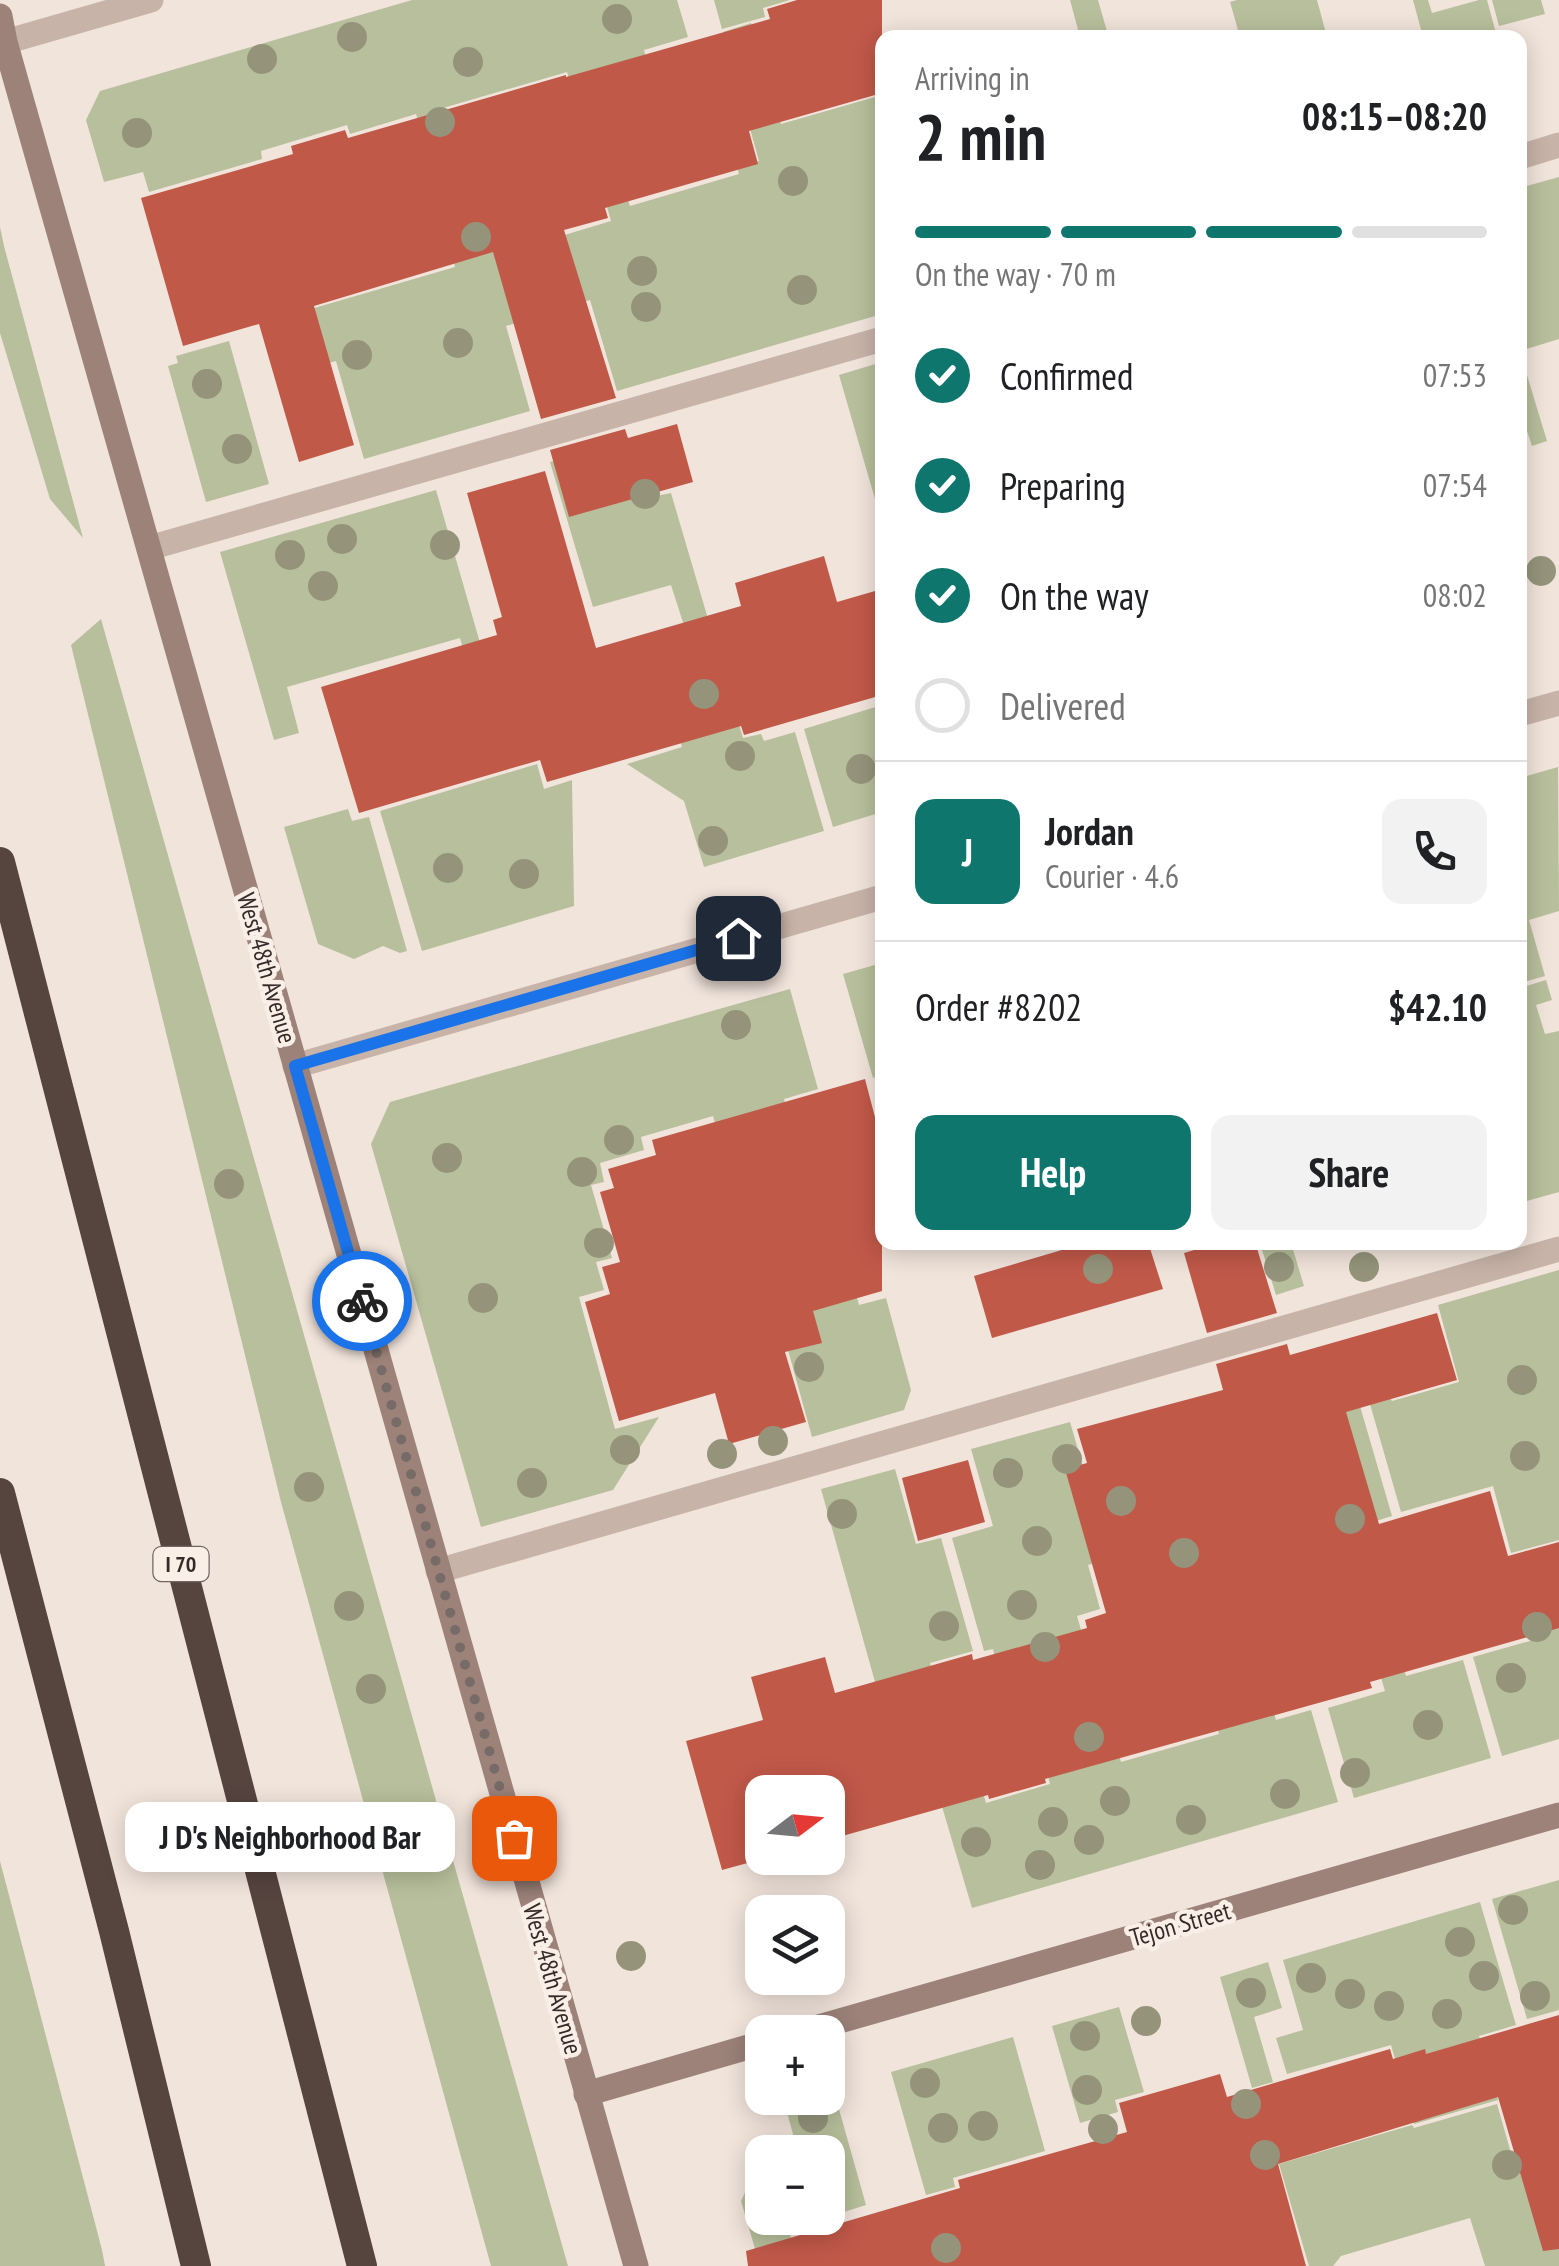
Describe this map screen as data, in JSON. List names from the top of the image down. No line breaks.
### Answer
{"streets":{"highway":["I 70"],"street":["West 48th Avenue","Tejon Street"]},"places":["J D's Neighborhood Bar"],"north":"right","page":{"heading":["2 min","Arriving in","08:15–08:20"],"panel":["Jordan","Courier · 4.6","Order #8202","$42.10"],"bar":"On the way · 70 m","list":[["Confirmed","07:53"],["Preparing","07:54"],["On the way","08:02"],"Delivered"],"round":"J","buttons":["Help","Share"],"map_buttons":["+","−"],"bubble":"J D's Neighborhood Bar"}}
